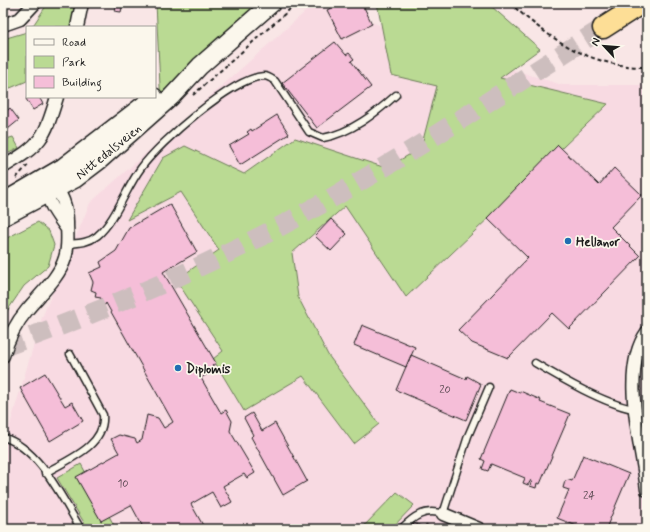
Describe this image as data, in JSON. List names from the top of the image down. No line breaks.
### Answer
{"streets":{"main road":["Nittedalsveien"]},"places":["Hellanor","Diplomis"],"house_numbers":["20","10","24"],"legend":["Road","Park","Building"],"north":"top left"}
